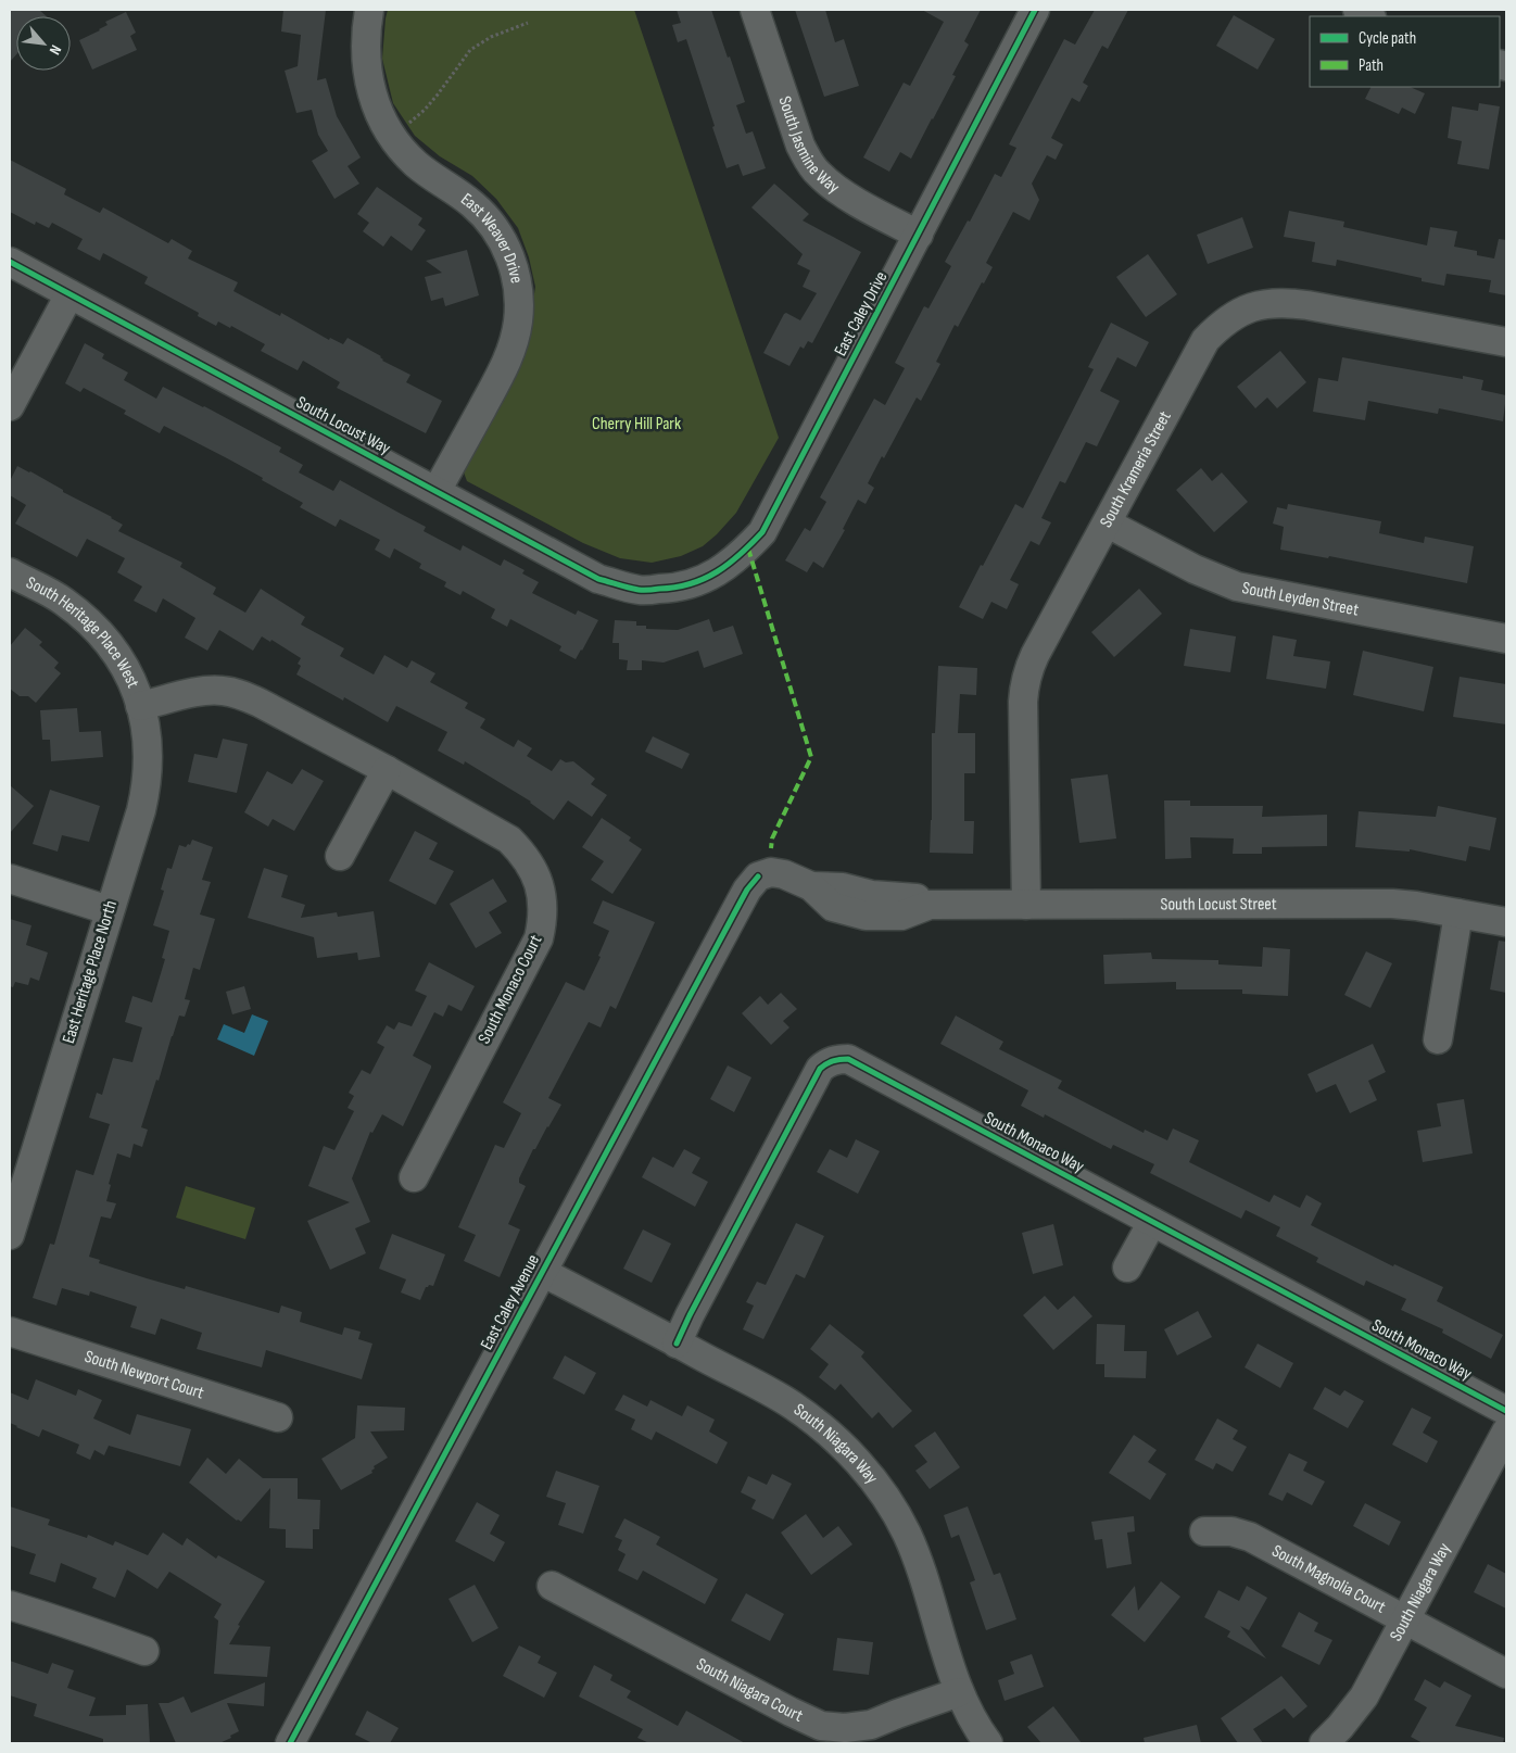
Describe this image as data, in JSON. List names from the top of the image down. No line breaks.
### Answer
{"streets":{"street":["South Jasmine Way","East Weaver Drive","East Caley Drive","South Locust Way","South Krameria Street","South Leyden Street","South Heritage Place West","South Locust Street","East Heritage Place North","South Monaco Court","South Monaco Way","East Caley Avenue","South Newport Court","South Niagara Way","South Magnolia Court","South Niagara Court"]},"crossings":[["South Jasmine Way","East Caley Drive"],["East Weaver Drive","South Locust Way"],["East Caley Drive","South Locust Way"],["South Krameria Street","South Leyden Street"],["South Krameria Street","South Locust Street"],["South Heritage Place West","East Heritage Place North"],["South Heritage Place West","South Monaco Court"],["South Locust Street","East Caley Avenue"],["East Heritage Place North","South Monaco Court"],["South Monaco Way","South Niagara Way"],["East Caley Avenue","South Niagara Way"],["South Niagara Way","South Magnolia Court"],["South Niagara Way","South Niagara Court"]],"parks":["Cherry Hill Park"],"legend":["Cycle path","Path"],"north":"bottom right"}
